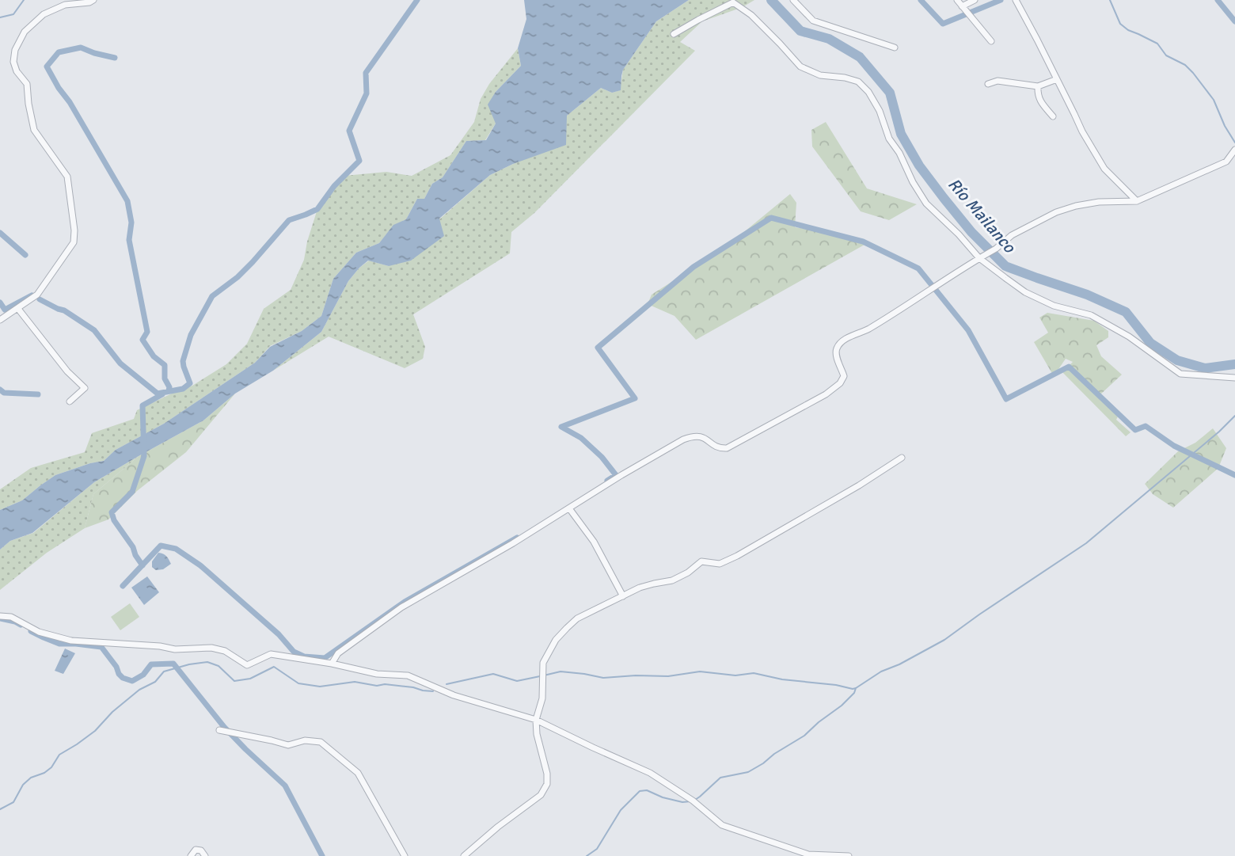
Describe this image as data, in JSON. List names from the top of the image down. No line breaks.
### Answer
{"water":["Río Mailanco"]}
